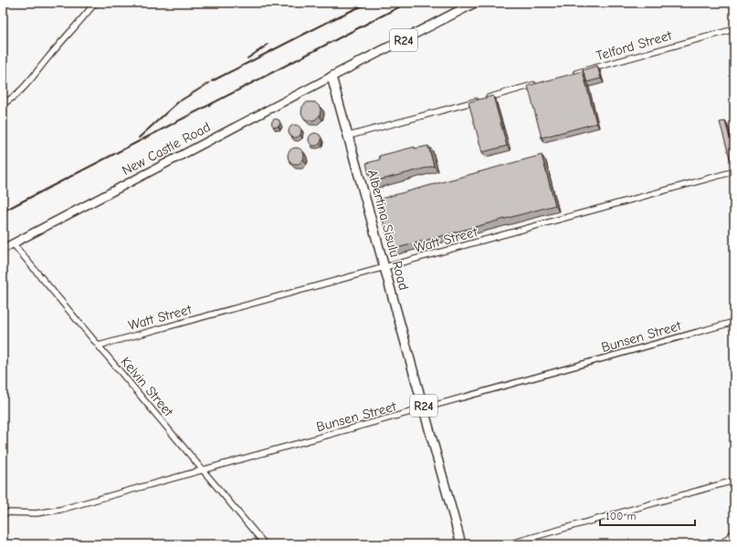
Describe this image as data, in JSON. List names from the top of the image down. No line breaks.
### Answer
{"streets":{"main road":["R24","Albertina Sisulu Road"],"street":["Telford Street","New Castle Road","Watt Street","Bunsen Street","Kelvin Street"]},"crossings":[["R24","New Castle Road"],["R24","Albertina Sisulu Road"],["New Castle Road","Albertina Sisulu Road"],["New Castle Road","Kelvin Street"],["Albertina Sisulu Road","Watt Street"],["Albertina Sisulu Road","Bunsen Street"],["Watt Street","Kelvin Street"],["Bunsen Street","Kelvin Street"]],"scale_bar":"100 m"}
